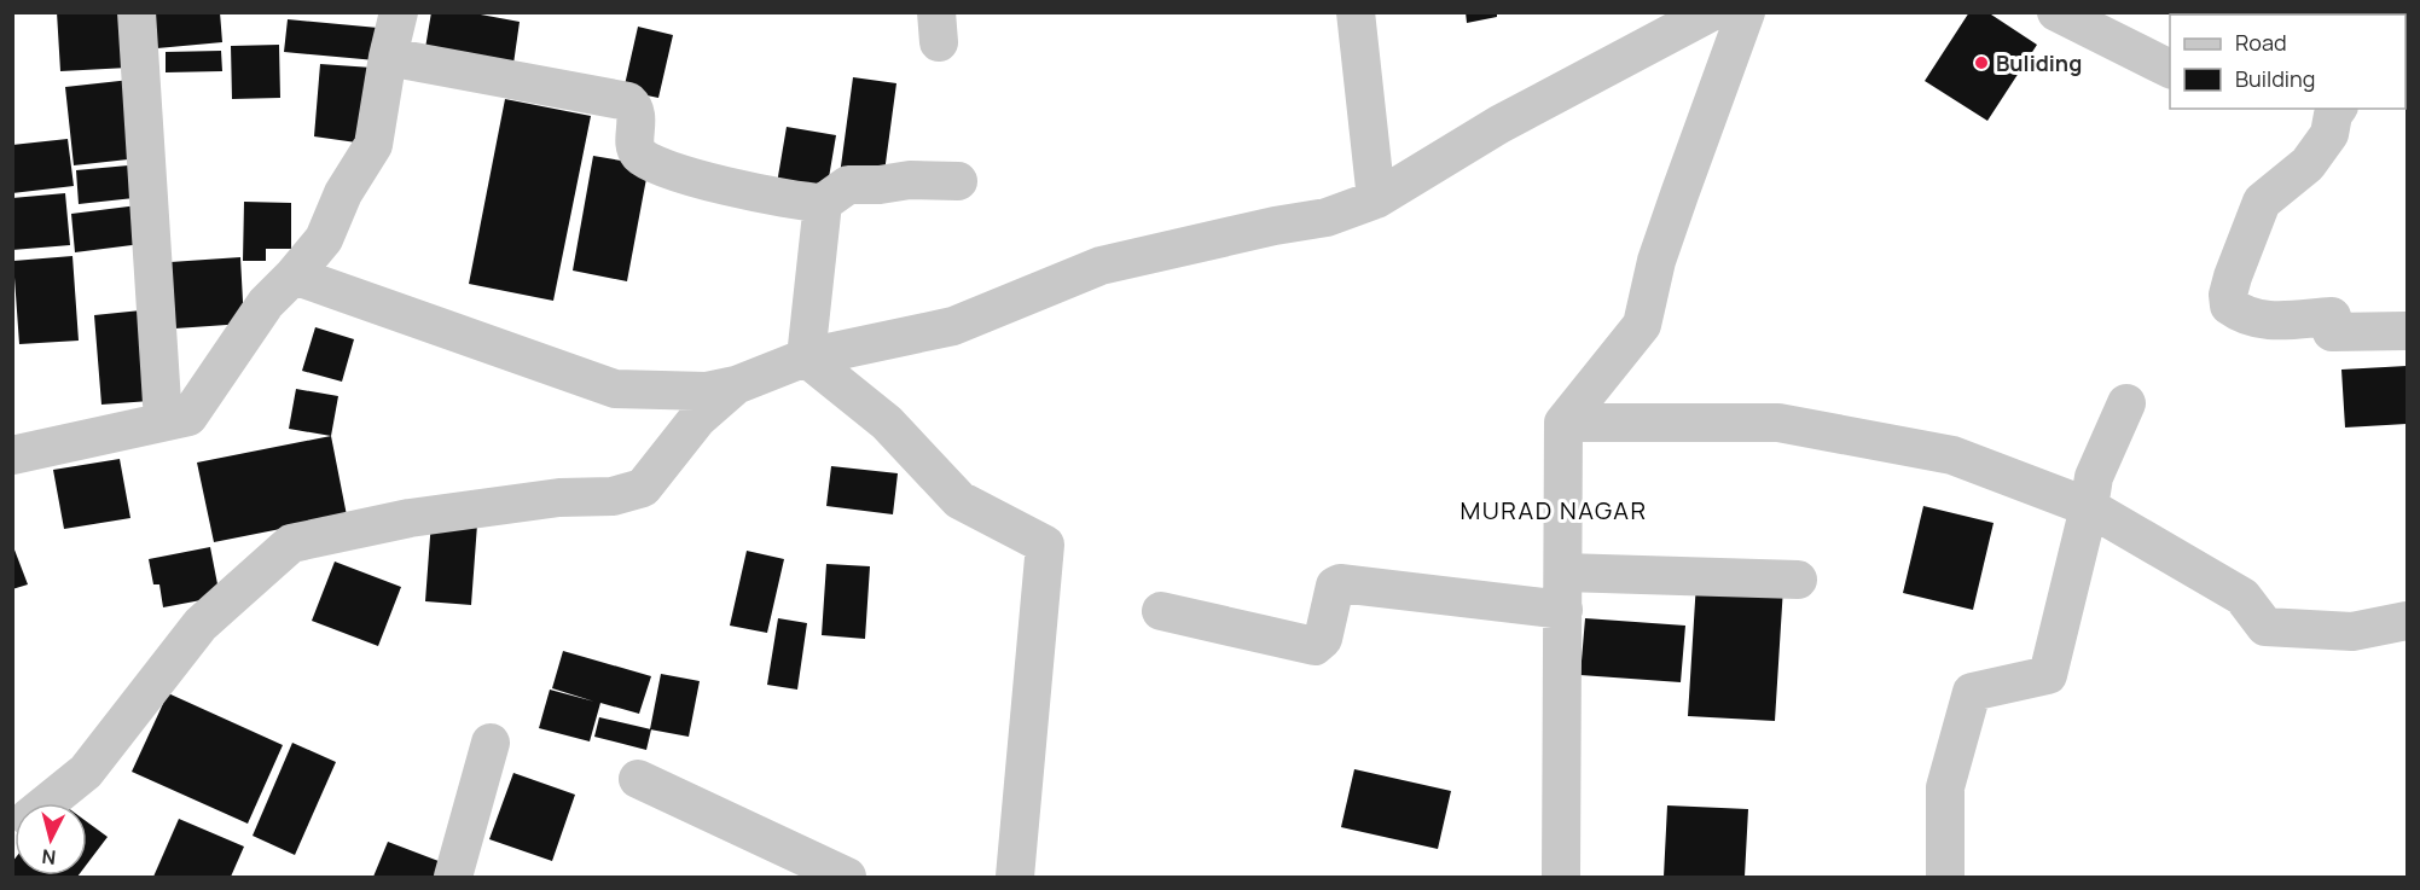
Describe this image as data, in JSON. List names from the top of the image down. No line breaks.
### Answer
{"districts":["MURAD NAGAR"],"places":["Buliding"],"legend":["Road","Building"],"north":"bottom"}
